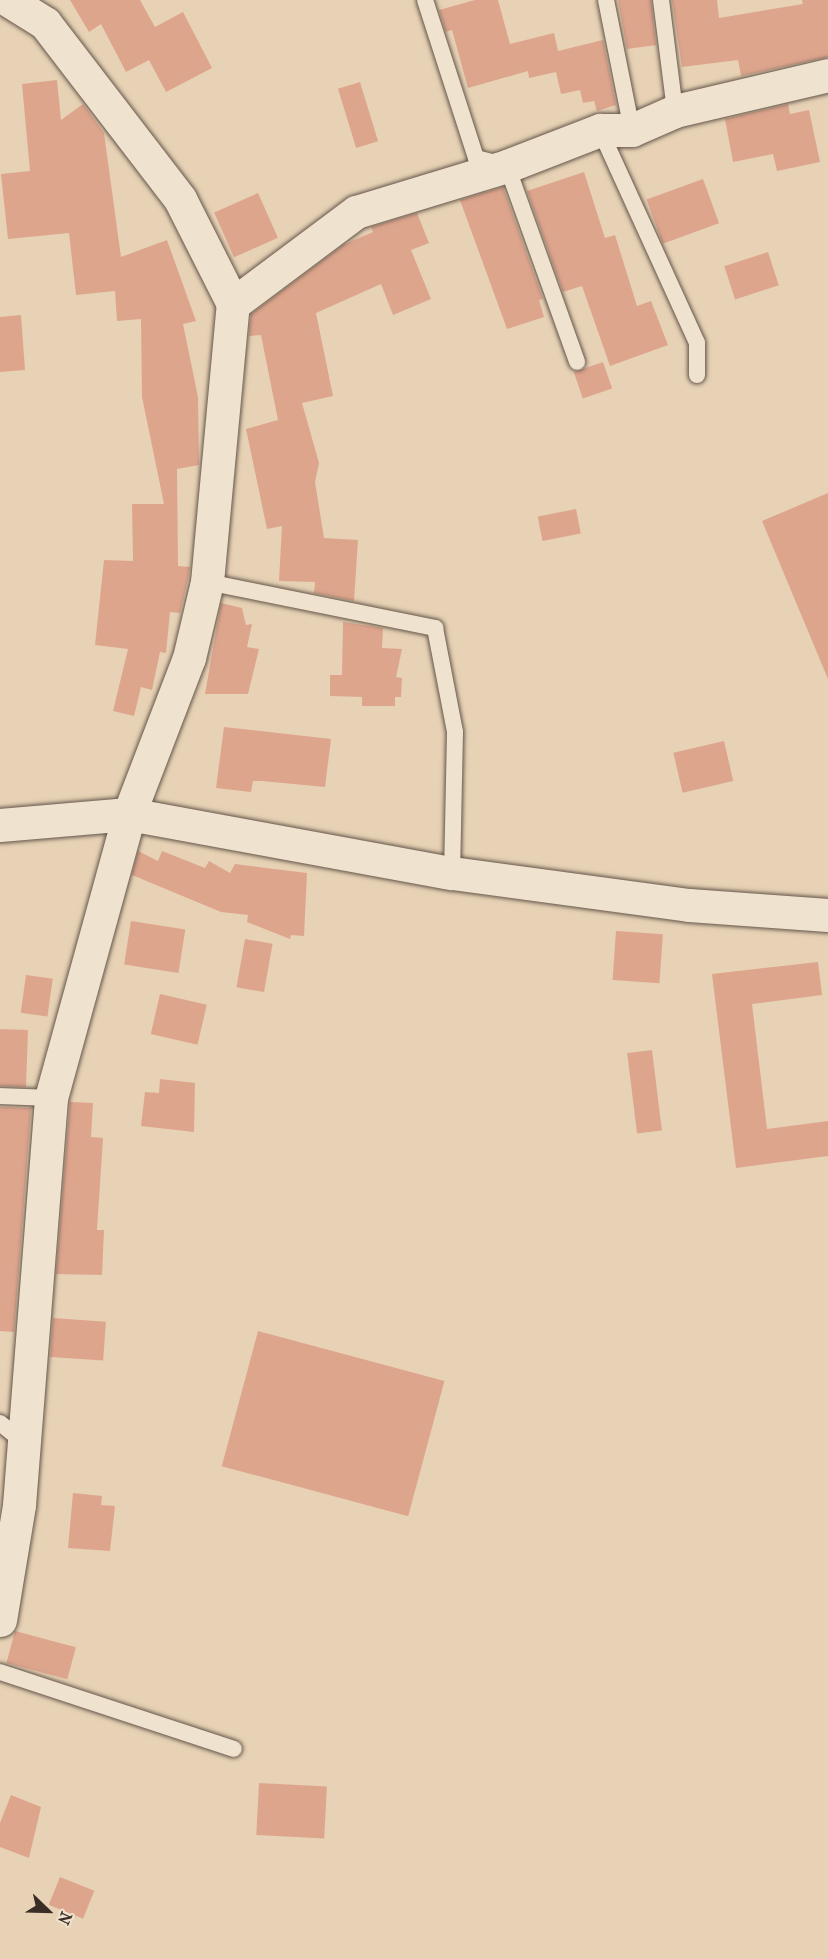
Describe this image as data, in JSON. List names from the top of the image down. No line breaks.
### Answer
{"north":"bottom right"}
